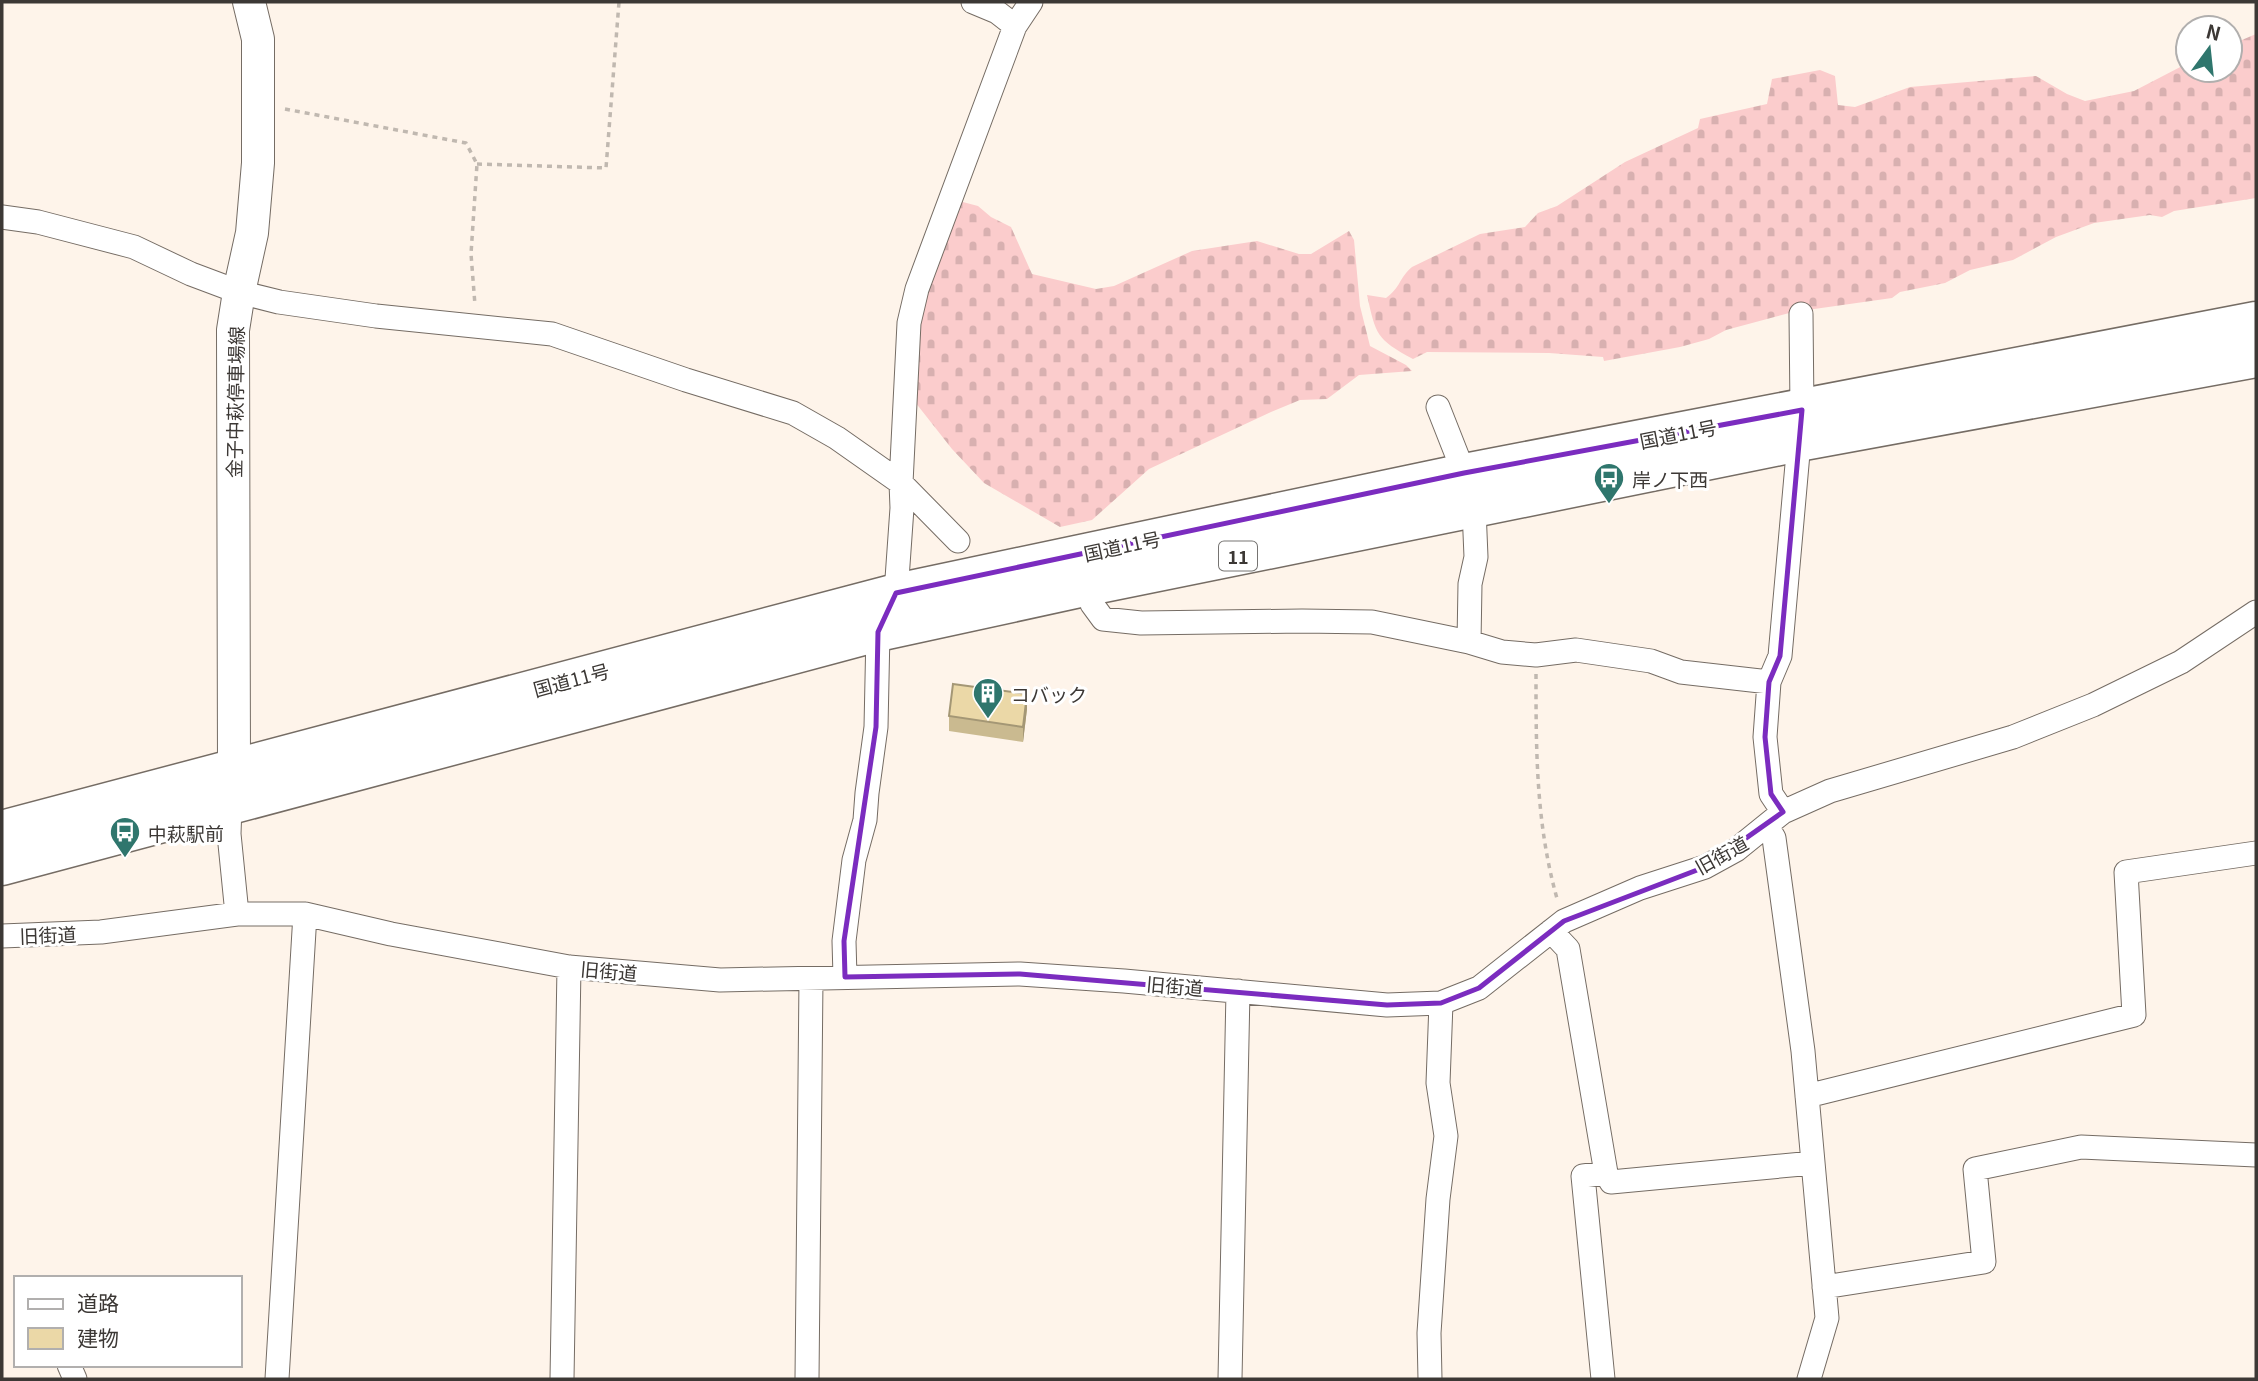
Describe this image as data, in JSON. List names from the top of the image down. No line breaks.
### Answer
{"streets":{"highway":["国道11号","11"],"main road":["金子中萩停車場線"],"street":["旧街道"]},"crossings":[["金子中萩停車場線","国道11号"]],"places":{"bus stop":["岸ノ下西","中萩駅前"],"building":["コバック"]},"legend":["道路","建物"],"north":"top"}
